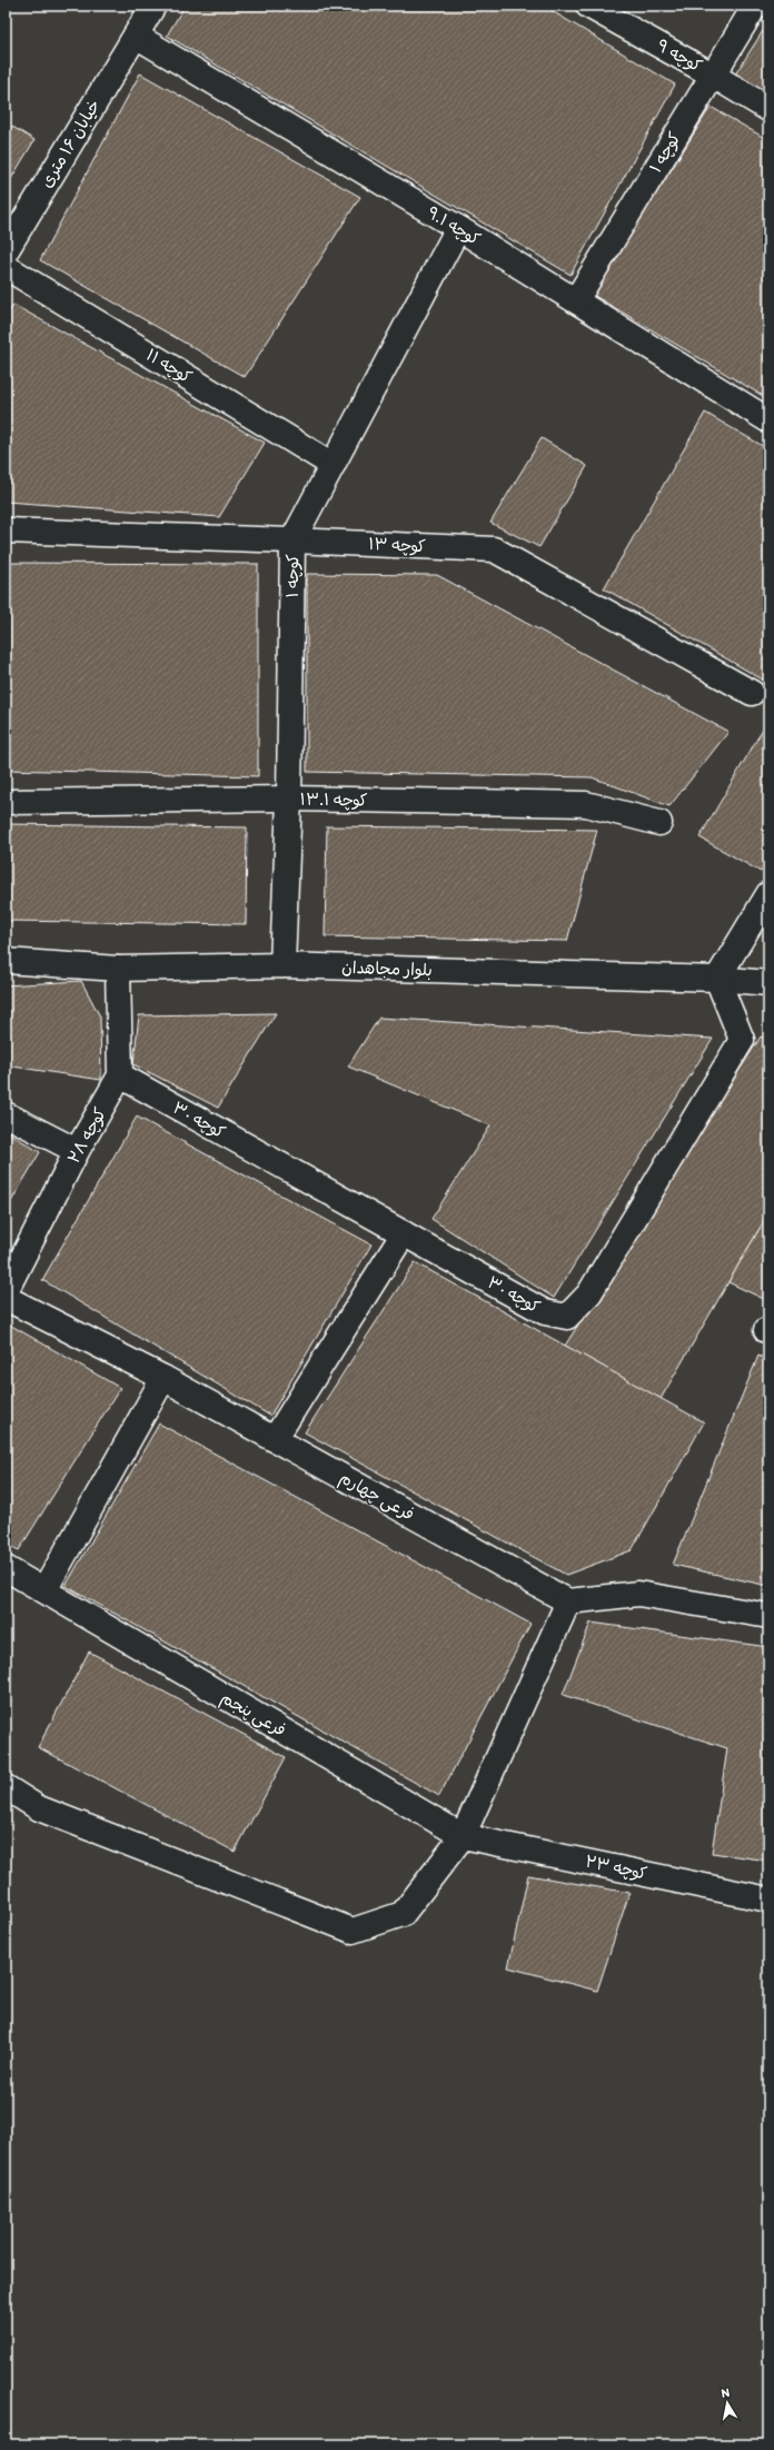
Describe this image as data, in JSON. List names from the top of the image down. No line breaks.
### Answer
{"streets":{"street":["کوچه ۹","خیابان ۱۶ متری","کوچه ۱","کوچه ۹.۱","کوچه ۱۱","کوچه ۱۳","کوچه ۱۳.۱","بلوار مجاهدان","کوچه ۳۰","کوچه ۲۸","فرعی چهارم","فرعی پنجم","کوچه ۲۳"]},"crossings":[["کوچه ۹","کوچه ۱"],["خیابان ۱۶ متری","کوچه ۹.۱"],["کوچه ۱","کوچه ۹.۱"],["کوچه ۱","کوچه ۱۱"],["کوچه ۱","کوچه ۱۳"],["کوچه ۱","کوچه ۱۳.۱"],["کوچه ۱","بلوار مجاهدان"],["بلوار مجاهدان","کوچه ۳۰"],["کوچه ۳۰","کوچه ۲۸"],["فرعی پنجم","کوچه ۲۳"]],"north":"top"}
